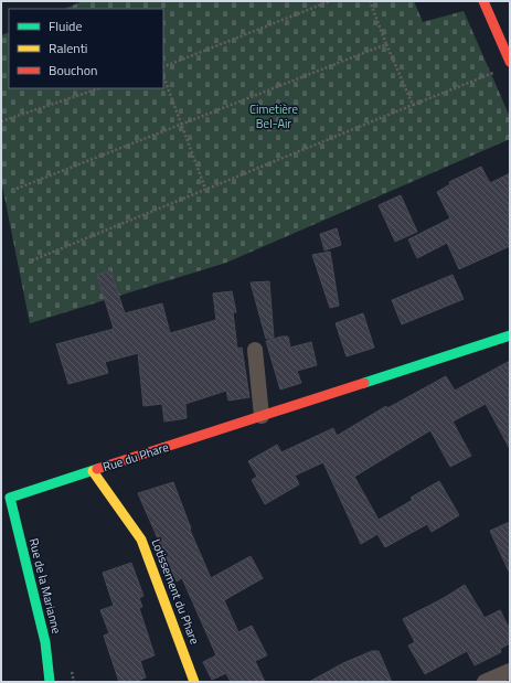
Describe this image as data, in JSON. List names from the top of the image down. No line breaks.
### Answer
{"streets":{"street":["Rue du Phare","Rue de la Marianne","Lotissement du Phare"]},"crossings":[["Rue du Phare","Rue de la Marianne"],["Rue du Phare","Lotissement du Phare"]],"parks":["Cimetière Bel-Air"],"legend":["Fluide","Ralenti","Bouchon"]}
